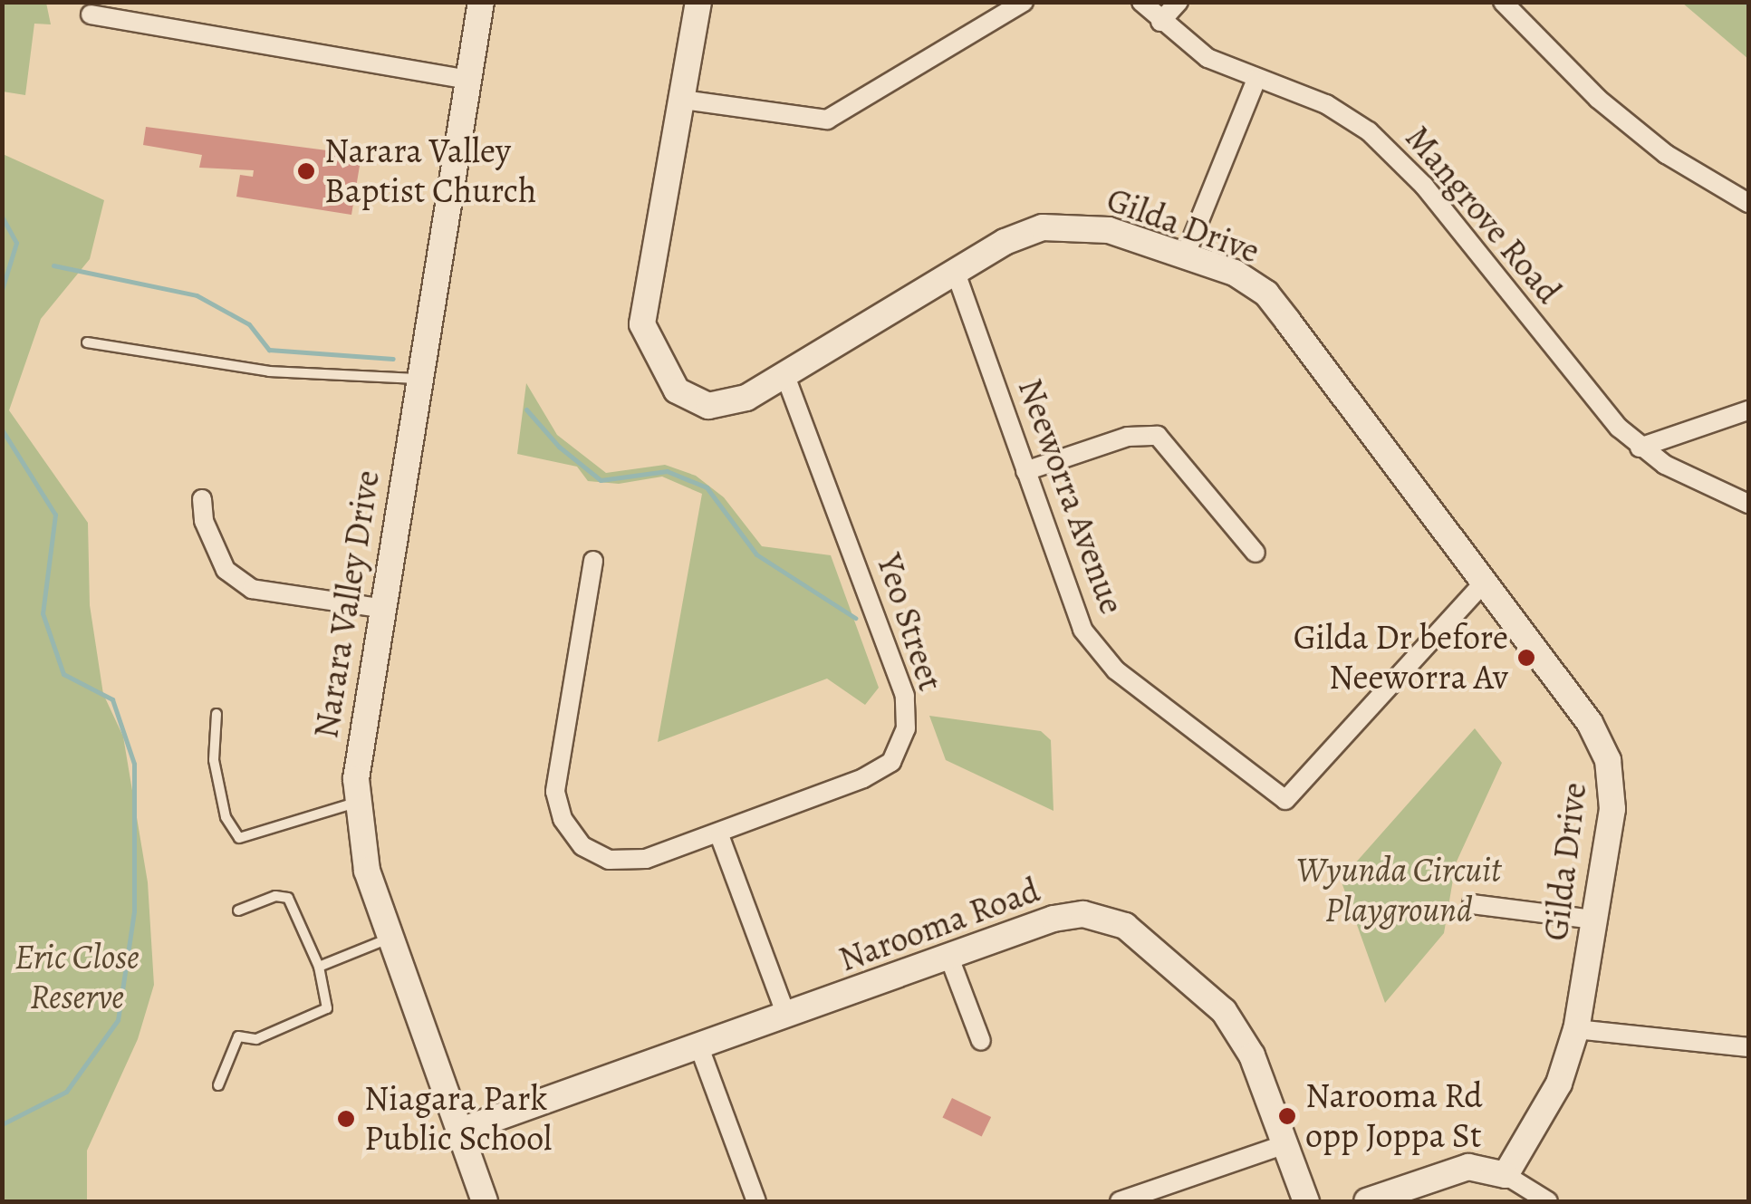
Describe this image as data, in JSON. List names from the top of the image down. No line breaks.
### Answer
{"streets":{"street":["Mangrove Road","Gilda Drive","Neeworra Avenue","Narara Valley Drive","Yeo Street","Narooma Road"]},"crossings":[["Gilda Drive","Neeworra Avenue"],["Gilda Drive","Yeo Street"],["Narara Valley Drive","Narooma Road"]],"parks":["Wyunda Circuit Playground","Eric Close Reserve"],"places":["Narara Valley Baptist Church","Gilda Dr before Neeworra Av","Narooma Rd opp Joppa St","Niagara Park Public School"]}
